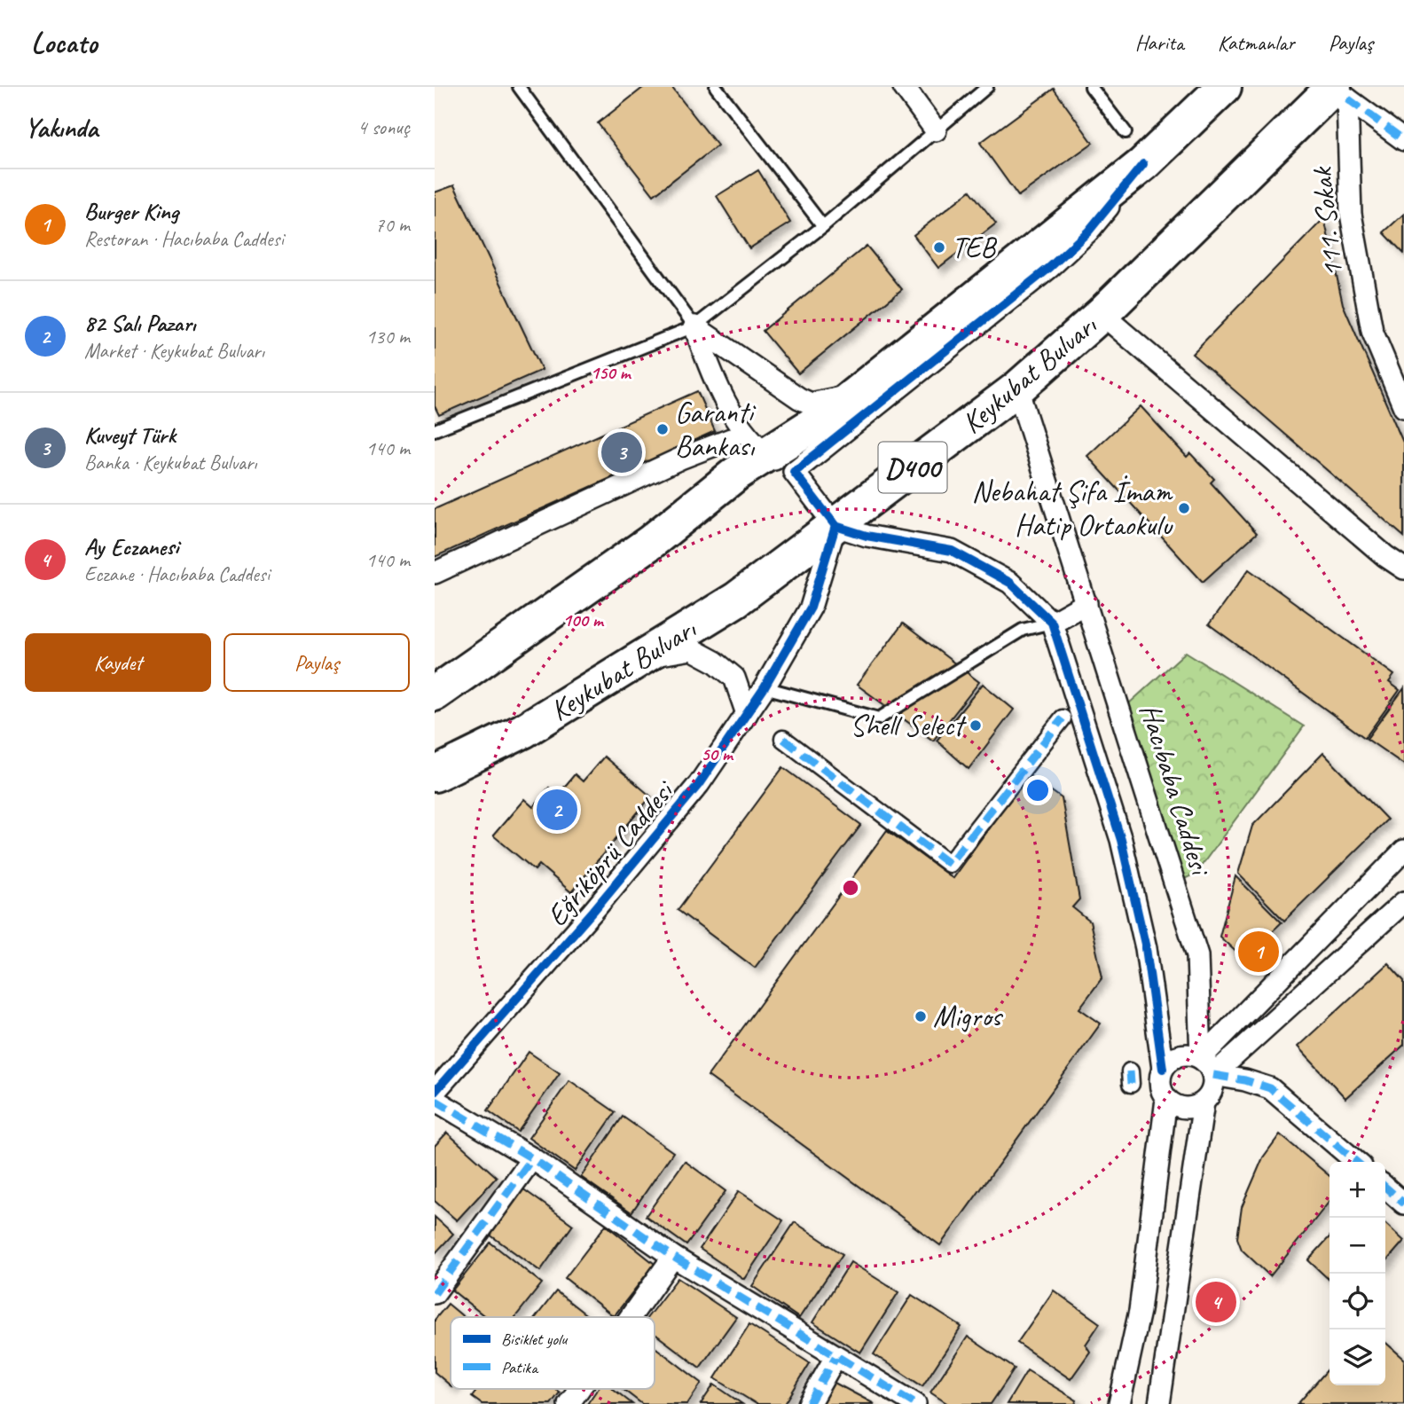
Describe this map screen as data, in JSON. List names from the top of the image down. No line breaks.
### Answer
{"streets":{"highway":["Keykubat Bulvarı","D400"],"street":["111. Sokak","Hacıbaba Caddesi","Eğriköprü Caddesi"]},"crossings":[["111. Sokak","Keykubat Bulvarı"],["Keykubat Bulvarı","Hacıbaba Caddesi"],["Keykubat Bulvarı","Eğriköprü Caddesi"]],"places":["TEB","Garanti Bankası","Nebahat Şifa İmam Hatip Ortaokulu","Shell Select","Migros"],"legend":["Bisiklet yolu","Patika"],"page":{"header":"Locato","nav":["Harita","Katmanlar","Paylaş"],"heading":["Yakında","4 sonuç"],"list":[{"mark":"1","name":"Burger King","note":"Restoran · Hacıbaba Caddesi","value":"70 m"},{"mark":"2","name":"82 Salı Pazarı","note":"Market · Keykubat Bulvarı","value":"130 m"},{"mark":"3","name":"Kuveyt Türk","note":"Banka · Keykubat Bulvarı","value":"140 m"},{"mark":"4","name":"Ay Eczanesi","note":"Eczane · Hacıbaba Caddesi","value":"140 m"}],"pins":["3","2","1","4"],"buttons":["Kaydet","Paylaş"],"map_buttons":["+","−"]},"rings":["150 m","100 m","50 m"]}
